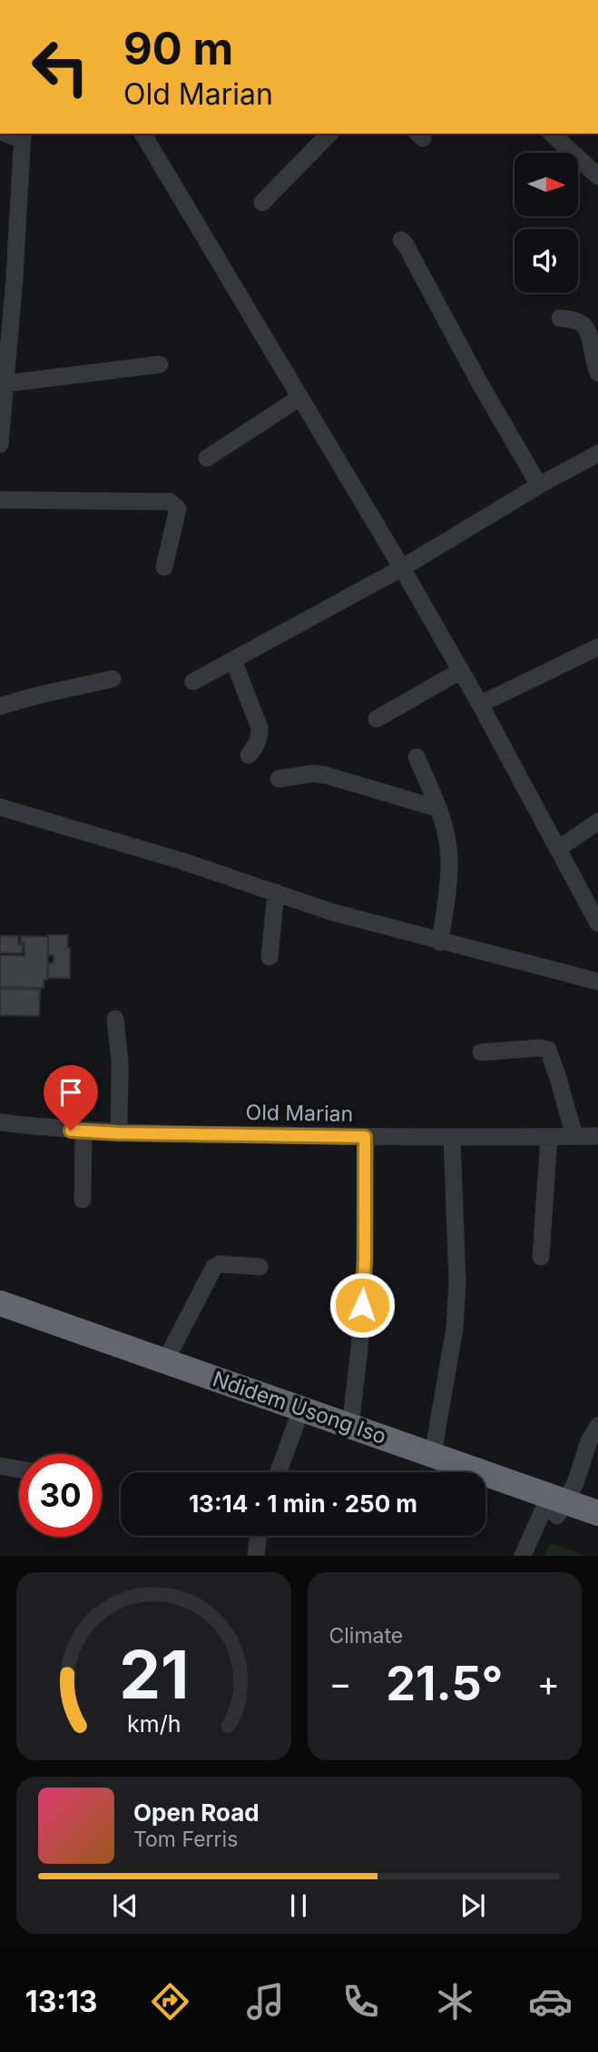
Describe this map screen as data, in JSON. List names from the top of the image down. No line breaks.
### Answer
{"streets":{"highway":["Ndidem Usong Iso"],"street":["Old Marian"]},"north":"right","page":{"turn":["90 m","Old Marian"],"limit":"30","trip":"13:14 · 1 min · 250 m","tile":"Climate","heat":["−","21.5°","+"],"song":["Open Road","Tom Ferris"],"tabs":"13:13","gauge":["21","km/h"]}}
